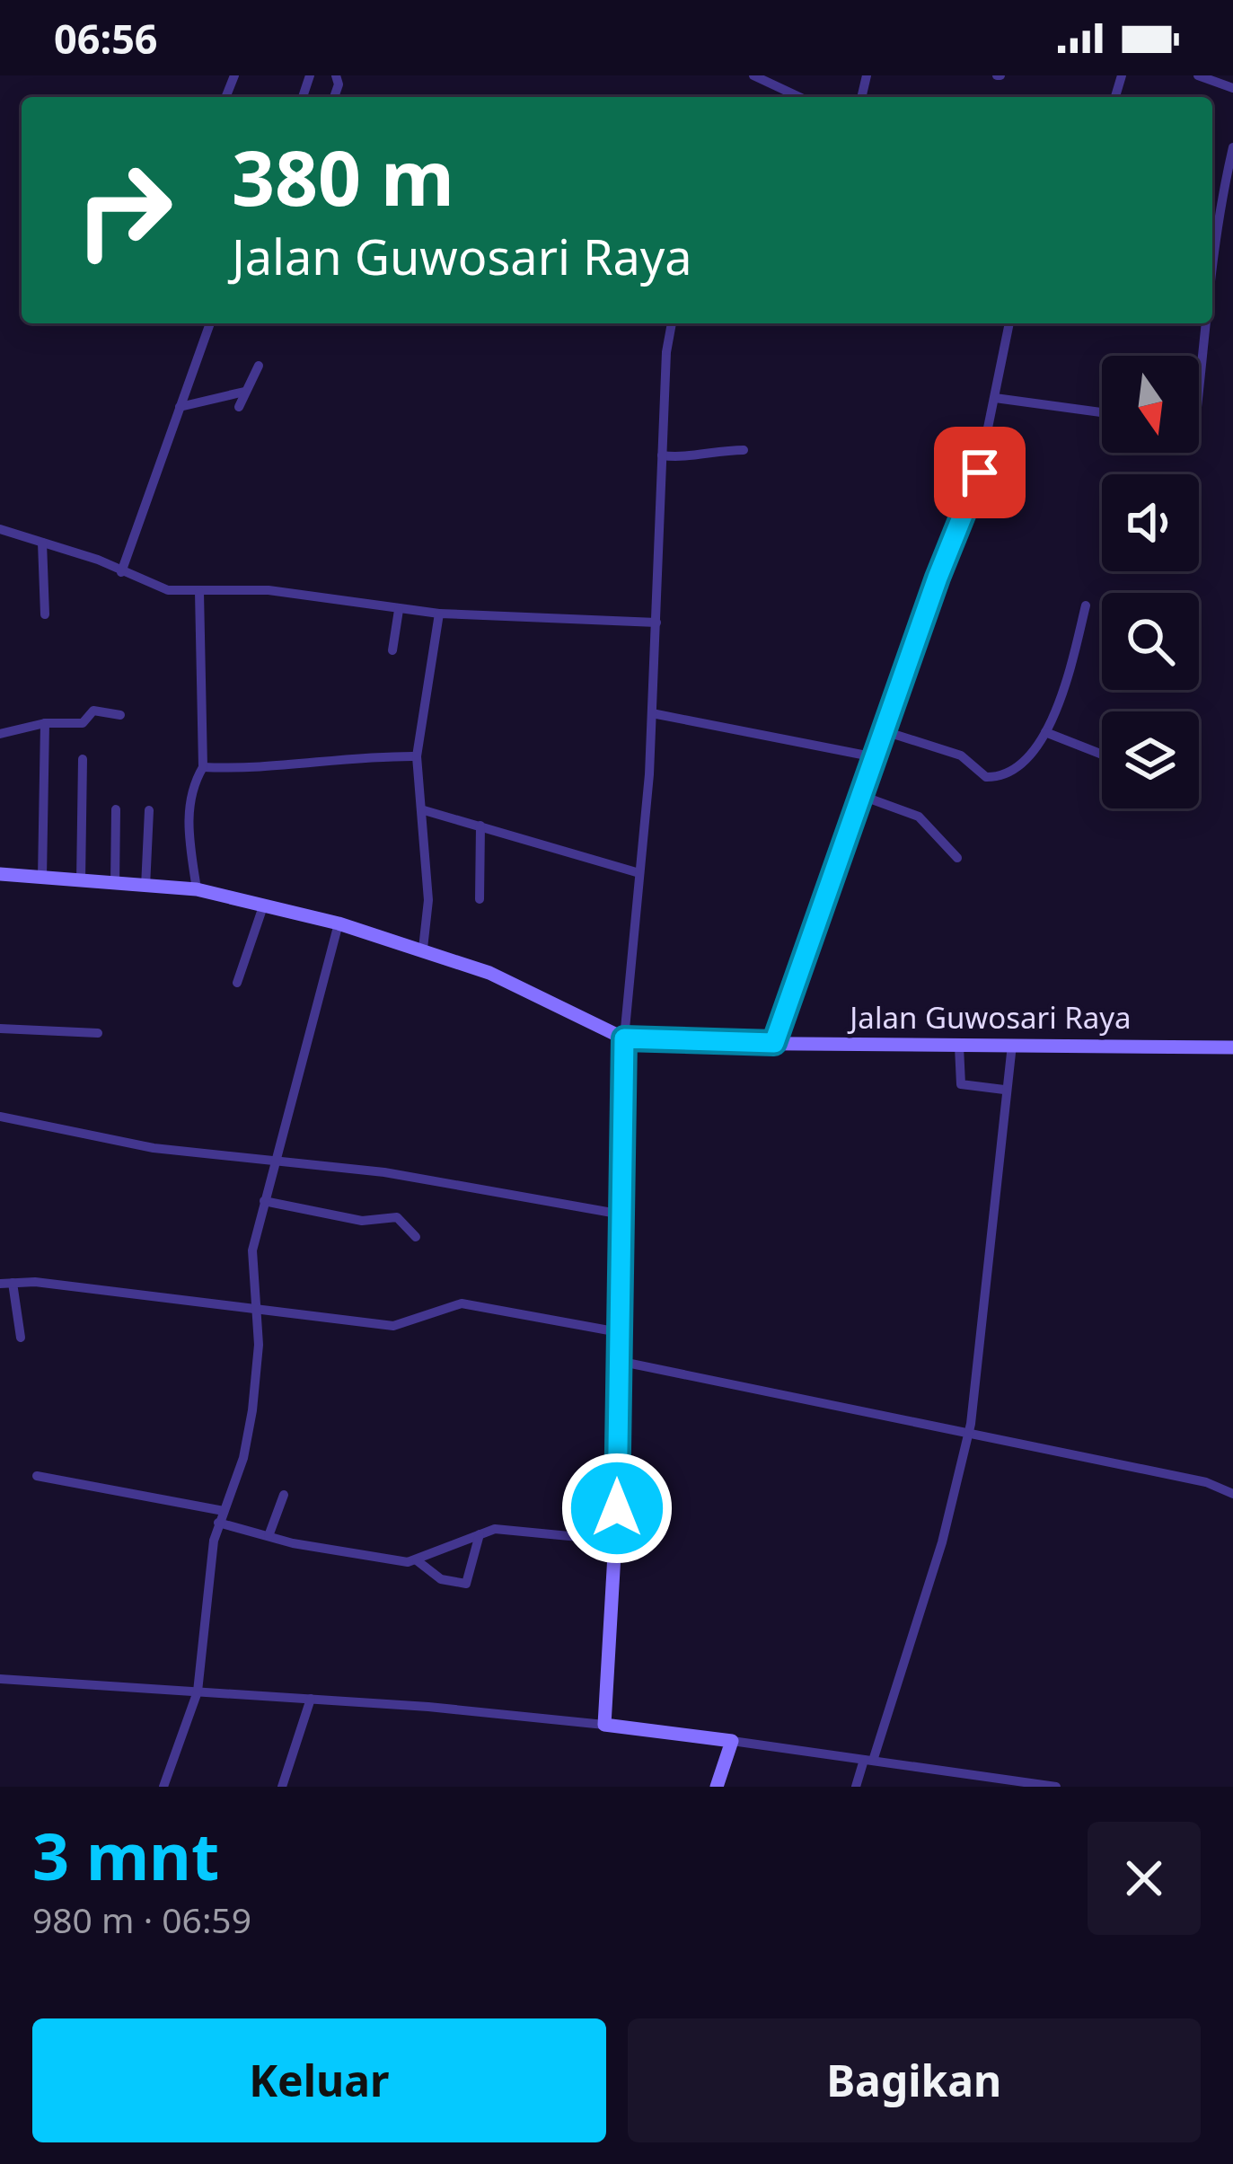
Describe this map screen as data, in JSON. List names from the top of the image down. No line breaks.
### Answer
{"streets":{"street":["Jalan Guwosari Raya"]},"north":"bottom","page":{"status":"06:56","turn":["380 m","Jalan Guwosari Raya"],"heading":["3 mnt","980 m · 06:59"],"buttons":["Keluar","Bagikan"]}}
